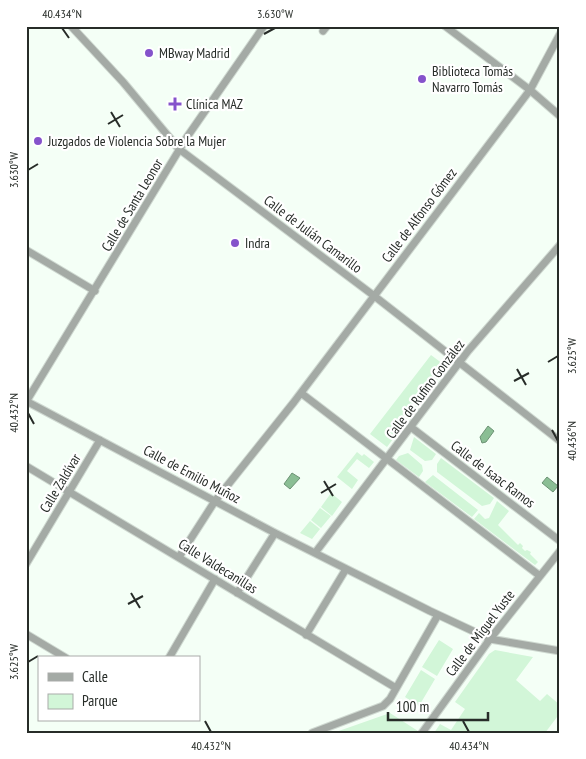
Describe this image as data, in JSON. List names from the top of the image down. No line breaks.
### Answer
{"streets":{"street":["Calle de Santa Leonor","Calle de Alfonso Gómez","Calle de Julián Camarillo","Calle de Rufino González","Calle de Emilio Muñoz","Calle de Isaac Ramos","Calle Zaldívar","Calle Valdecanillas","Calle de Miguel Yuste"]},"crossings":[["Calle de Santa Leonor","Calle de Julián Camarillo"],["Calle de Santa Leonor","Calle de Emilio Muñoz"],["Calle de Alfonso Gómez","Calle de Julián Camarillo"],["Calle de Alfonso Gómez","Calle de Emilio Muñoz"],["Calle de Alfonso Gómez","Calle Valdecanillas"],["Calle de Julián Camarillo","Calle de Rufino González"],["Calle de Rufino González","Calle de Emilio Muñoz"],["Calle de Rufino González","Calle de Isaac Ramos"],["Calle de Emilio Muñoz","Calle Zaldívar"],["Calle de Emilio Muñoz","Calle de Miguel Yuste"],["Calle Zaldívar","Calle Valdecanillas"]],"places":{"other":["MBway Madrid","Biblioteca Tomás Navarro Tomás","Juzgados de Violencia Sobre la Mujer","Indra"],"health":["Clínica MAZ"]},"legend":["Calle","Parque"],"scale_bar":"100 m","coordinates":["40.434°N","3.630°W","3.625°W","40.432°N","40.436°N"]}
